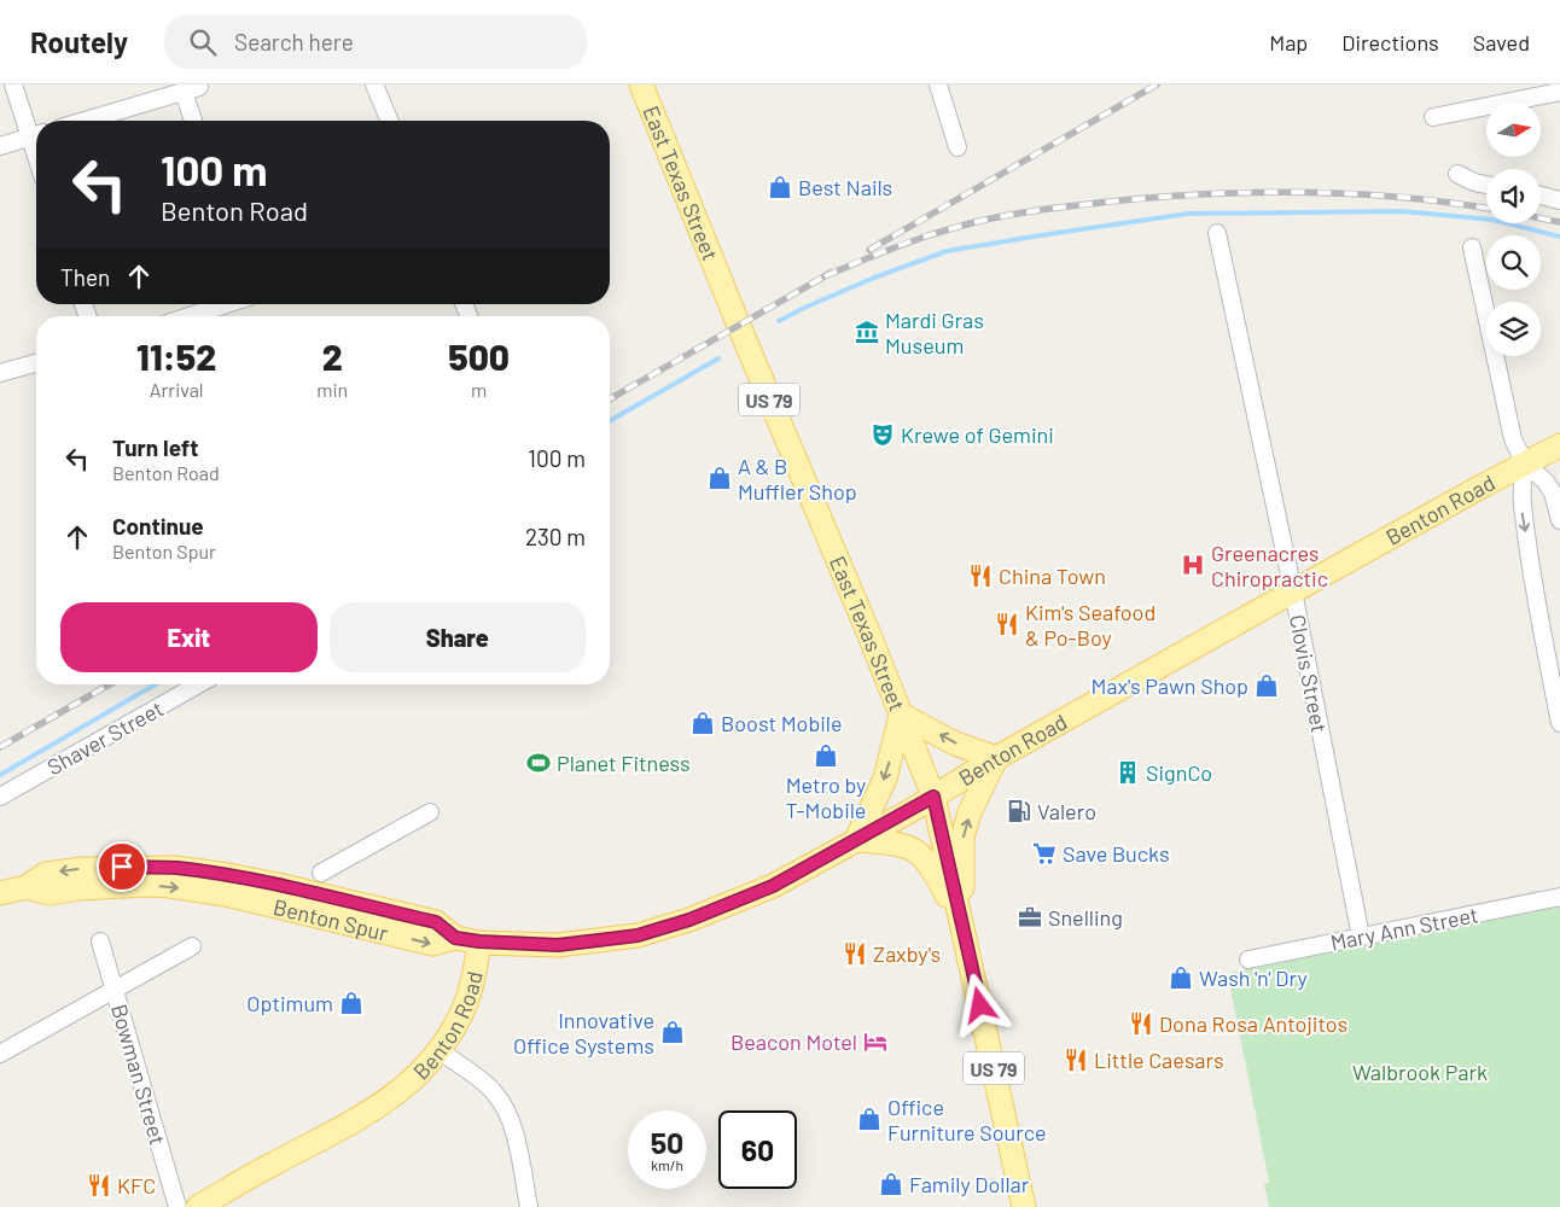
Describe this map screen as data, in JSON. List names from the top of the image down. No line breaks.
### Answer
{"streets":{"main road":["East Texas Street","US 79","Benton Road","Benton Spur"],"street":["Clovis Street","Shaver Street","Mary Ann Street","Bowman Street"]},"crossings":[["East Texas Street","Benton Road"],["Benton Road","Clovis Street"],["Benton Road","Benton Spur"],["Clovis Street","Mary Ann Street"]],"parks":["Walbrook Park"],"places":{"shop":["Best Nails","A & B Muffler Shop","Max's Pawn Shop","Boost Mobile","Metro by T-Mobile","Wash 'n' Dry","Optimum","Innovative Office Systems","Office Furniture Source","Family Dollar"],"museum":["Mardi Gras Museum"],"theatre":["Krewe of Gemini"],"hospital":["Greenacres Chiropractic"],"restaurant":["China Town","Kim's Seafood & Po-Boy","Zaxby's","Dona Rosa Antojitos","Little Caesars","KFC"],"sports":["Planet Fitness"],"building":["SignCo"],"fuel station":["Valero"],"supermarket":["Save Bucks"],"office":["Snelling"],"hotel":["Beacon Motel"]},"north":"right","page":{"header":"Routely","search":"Search here","nav":["Map","Directions","Saved"],"turn":["100 m","Benton Road"],"then":"Then","eta":["11:52","Arrival","2","min","500","m"],"list":[{"name":"Turn left","note":"Benton Road","value":"100 m"},{"name":"Continue","note":"Benton Spur","value":"230 m"}],"buttons":["Exit","Share"],"speed":"50 km/h","limit":"60"}}
